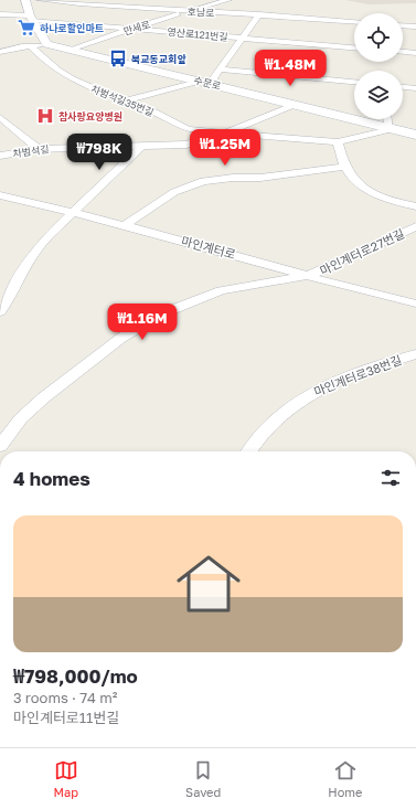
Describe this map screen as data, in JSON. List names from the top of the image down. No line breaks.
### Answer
{"streets":{"street":["호남로","만세로","영산로121번길","수문로","차범석길35번길","차범석길","마인계터로","마인계터로27번길","마인계터로38번길"]},"crossings":[["호남로","만세로"],["만세로","영산로121번길"],["만세로","수문로"],["수문로","차범석길35번길"],["수문로","차범석길"],["차범석길35번길","차범석길"],["마인계터로","마인계터로27번길"]],"places":{"supermarket":["하나로할인마트"],"bus stop":["북교동교회앞"],"hospital":["참사랑요양병원"]},"page":{"price":["₩1.48M","₩1.25M","₩798K","₩1.16M"],"heading":"4 homes","list":[{"name":"₩798,000/mo","note":"3 rooms · 74 m² · 마인계터로11번길"}],"tabs":["Map","Saved","Home"]}}
